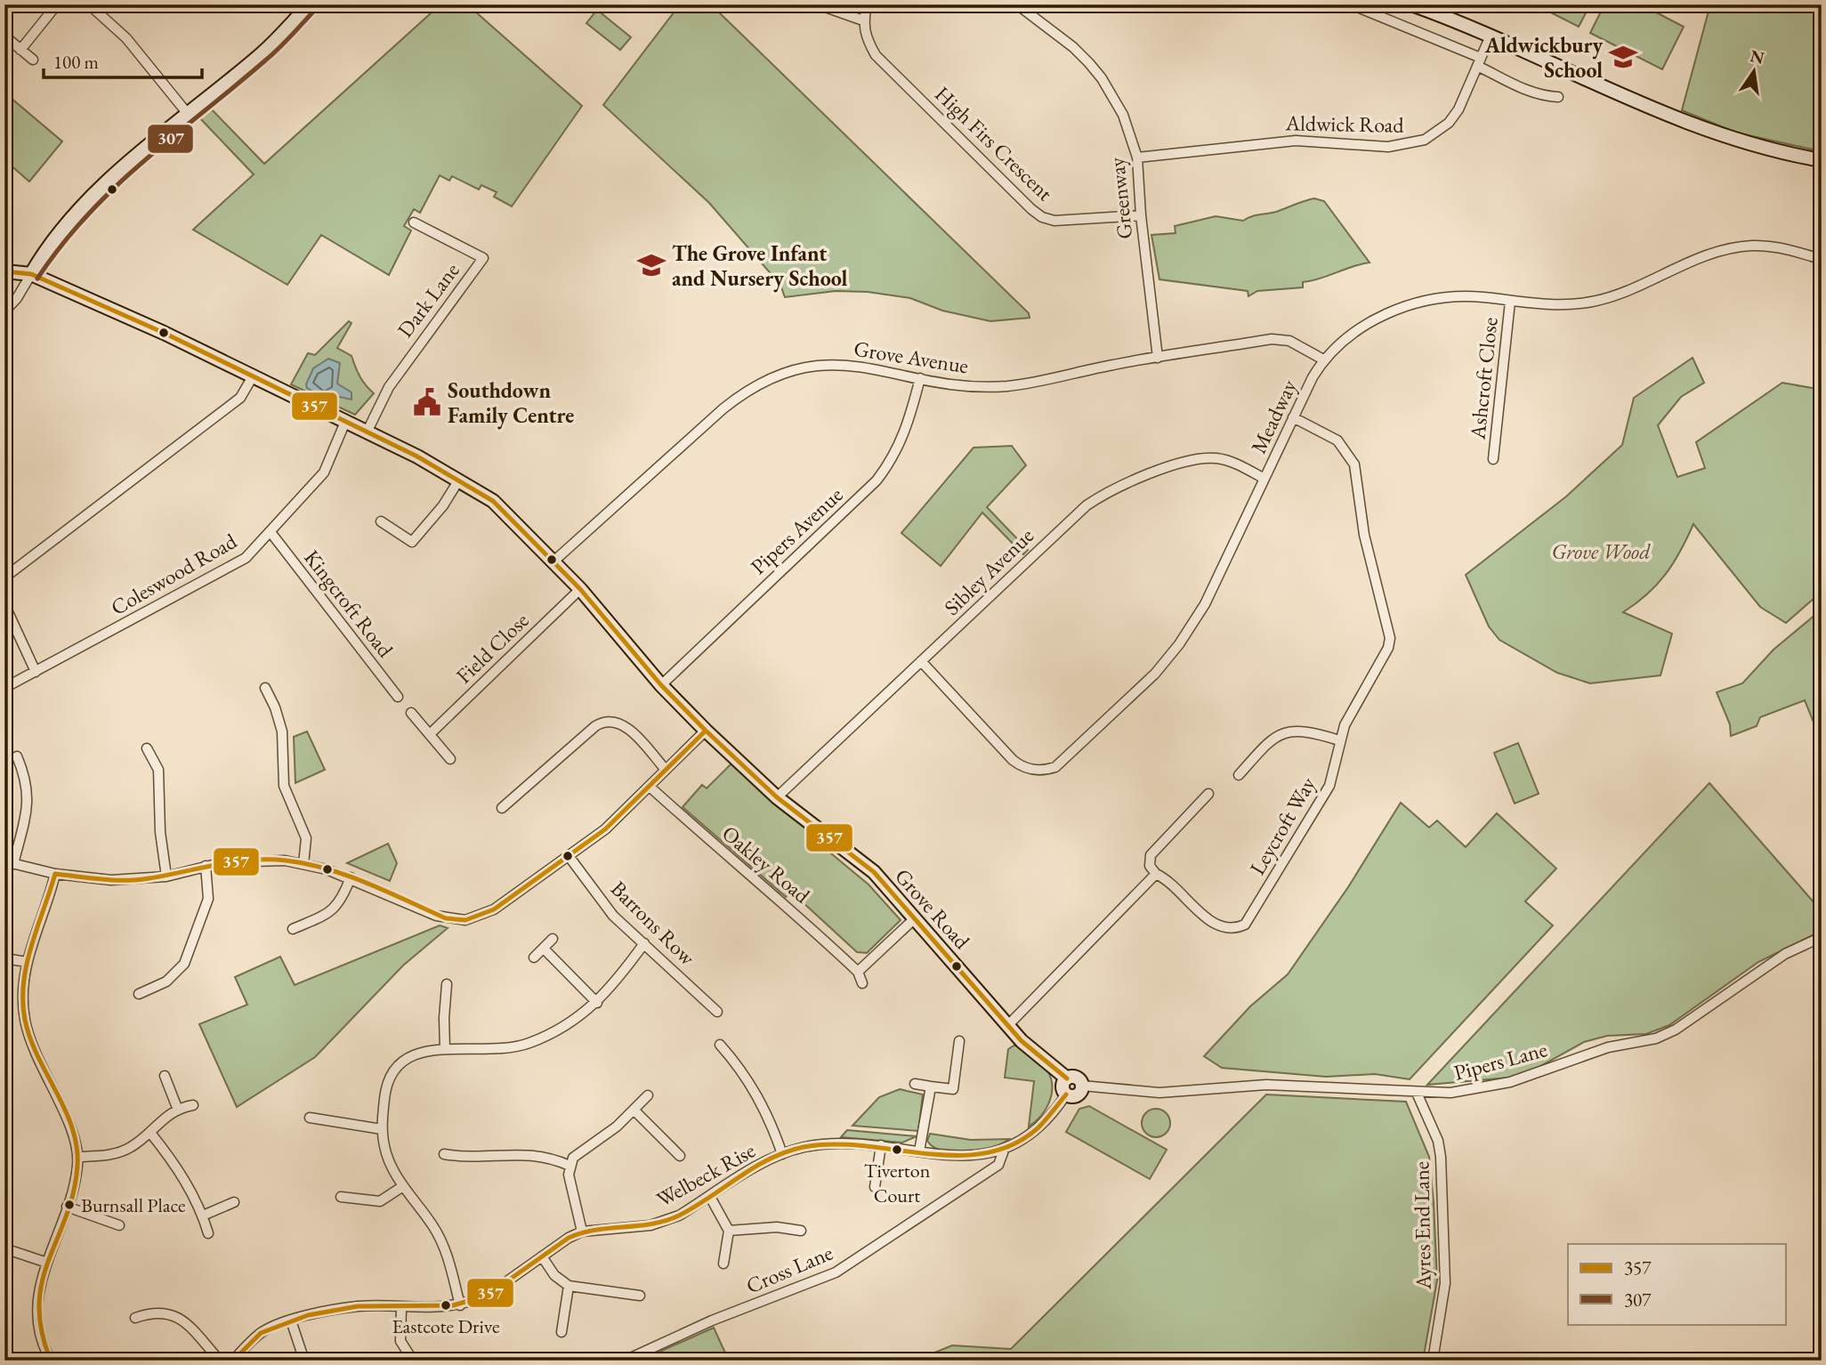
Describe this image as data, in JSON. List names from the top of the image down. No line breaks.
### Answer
{"streets":{"street":["Aldwick Road","High Firs Crescent","Greenway","Dark Lane","Grove Avenue","Ashcroft Close","Meadway","Pipers Avenue","Sibley Avenue","Coleswood Road","Kingcroft Road","Field Close","Leycroft Way","Oakley Road","Grove Road","Barrons Row","Pipers Lane","Welbeck Rise","Ayres End Lane","Cross Lane"]},"crossings":[["Aldwick Road","Greenway"],["High Firs Crescent","Greenway"],["Greenway","Grove Avenue"],["Dark Lane","Grove Road"],["Grove Avenue","Meadway"],["Grove Avenue","Pipers Avenue"],["Grove Avenue","Grove Road"],["Ashcroft Close","Meadway"],["Meadway","Sibley Avenue"],["Meadway","Leycroft Way"],["Pipers Avenue","Grove Road"],["Sibley Avenue","Grove Road"],["Coleswood Road","Kingcroft Road"],["Coleswood Road","Grove Road"],["Field Close","Grove Road"],["Grove Road","Pipers Lane"],["Grove Road","Cross Lane"],["Pipers Lane","Ayres End Lane"],["Pipers Lane","Cross Lane"],["Welbeck Rise","Cross Lane"]],"parks":["Grove Wood"],"places":{"school or university":["Aldwickbury School","The Grove Infant and Nursery School"],"public building":["Southdown Family Centre"],"other":["Tiverton Court","Burnsall Place","Eastcote Drive"]},"lines":["transit line 307","transit line 357"],"legend":["357","307"],"scale_bar":"100 m","north":"top"}
